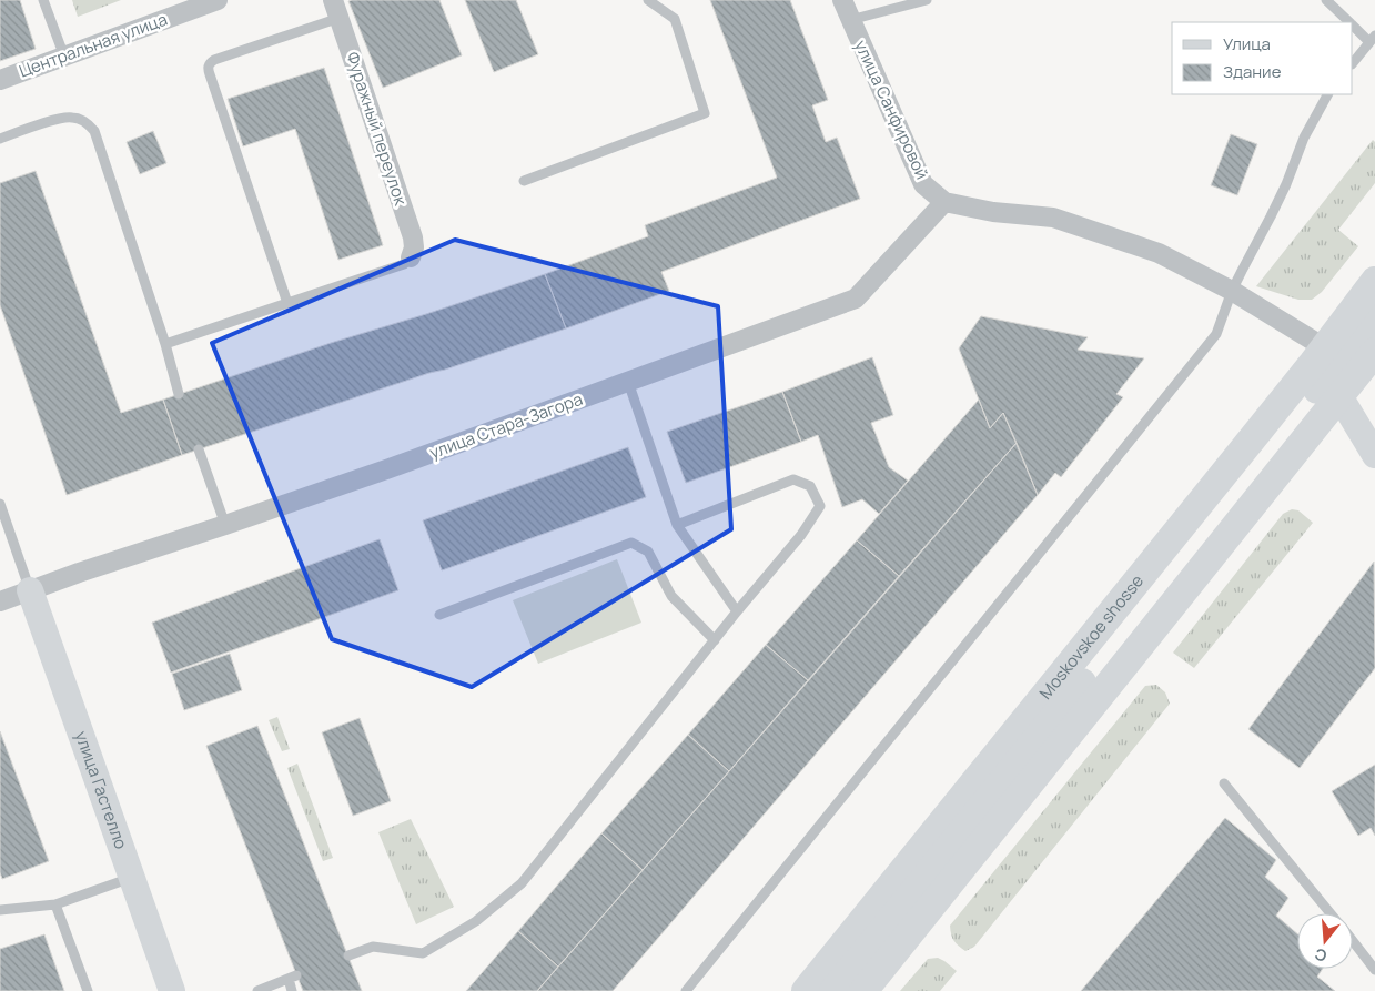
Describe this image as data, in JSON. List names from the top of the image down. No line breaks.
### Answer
{"streets":{"main road":["Moskovskoe shosse"],"street":["Центральная улица","улица Санфировой","Фуражный переулок","улица Стара-Загора","улица Гастелло"]},"crossings":[["улица Санфировой","улица Стара-Загора"],["улица Санфировой","Moskovskoe shosse"],["улица Стара-Загора","улица Гастелло"]],"legend":["Улица","Здание"],"north":"bottom"}
